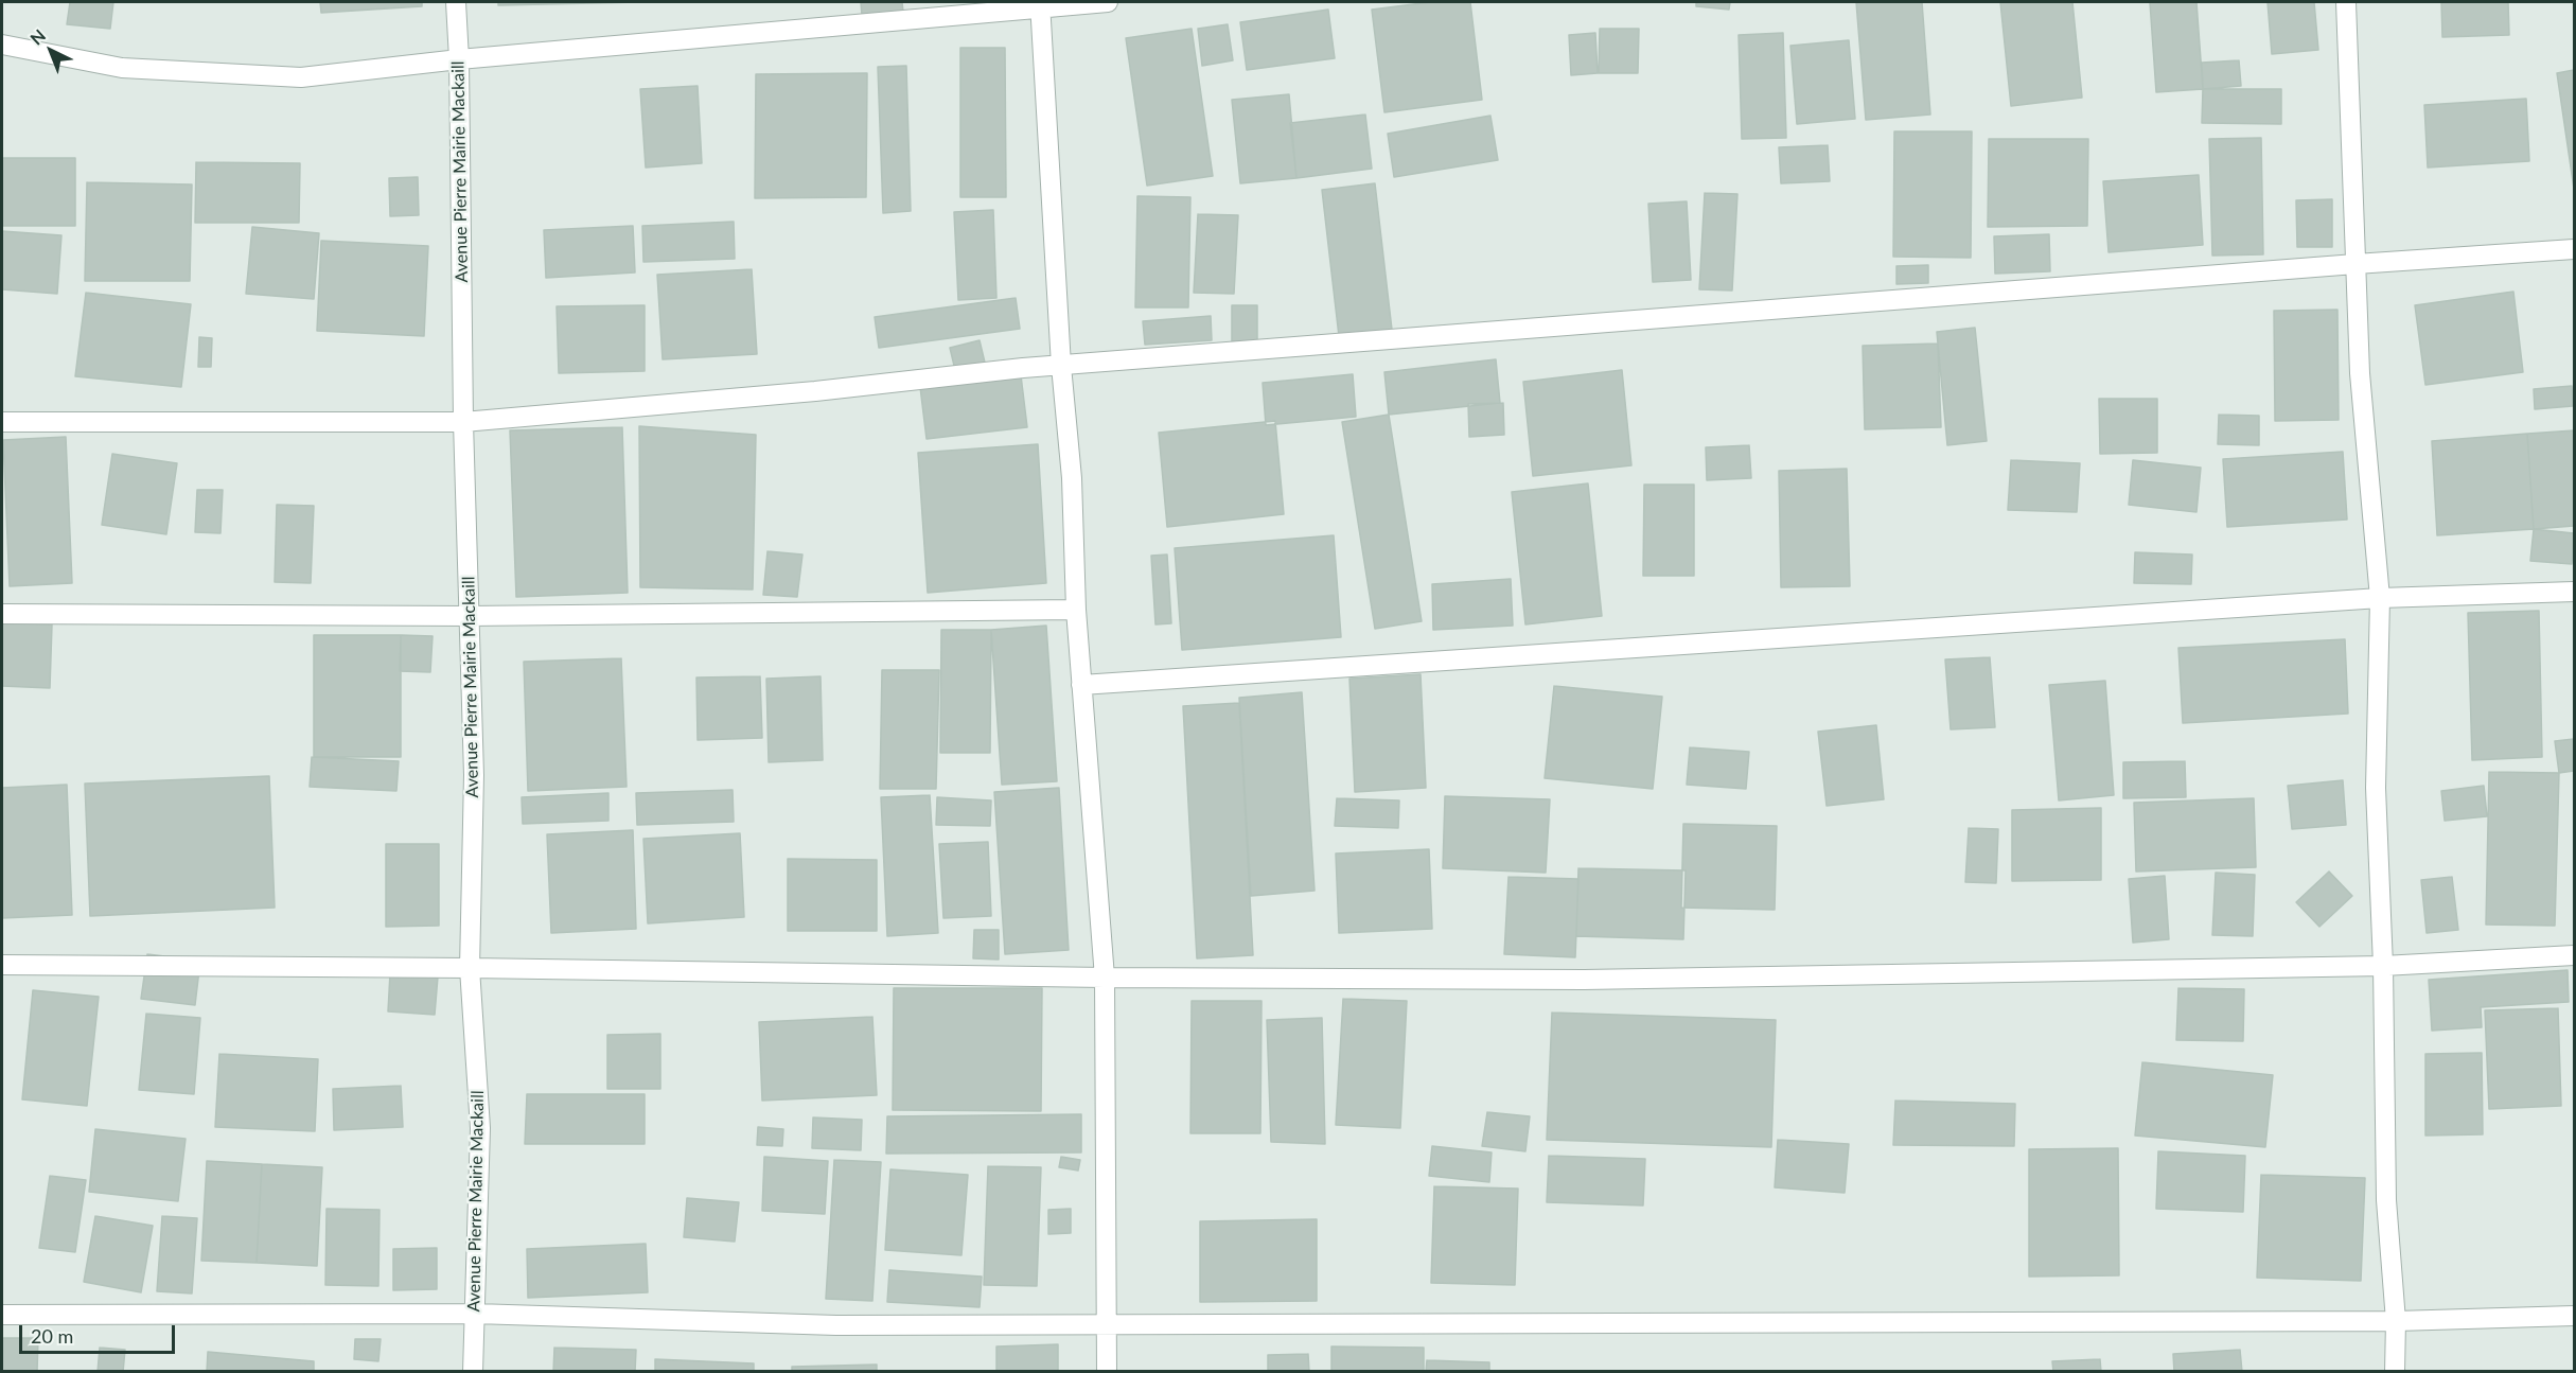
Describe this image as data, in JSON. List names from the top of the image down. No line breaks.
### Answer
{"streets":{"street":["Avenue Pierre Mairie Mackaill"]},"scale_bar":"20 m","north":"top left"}
